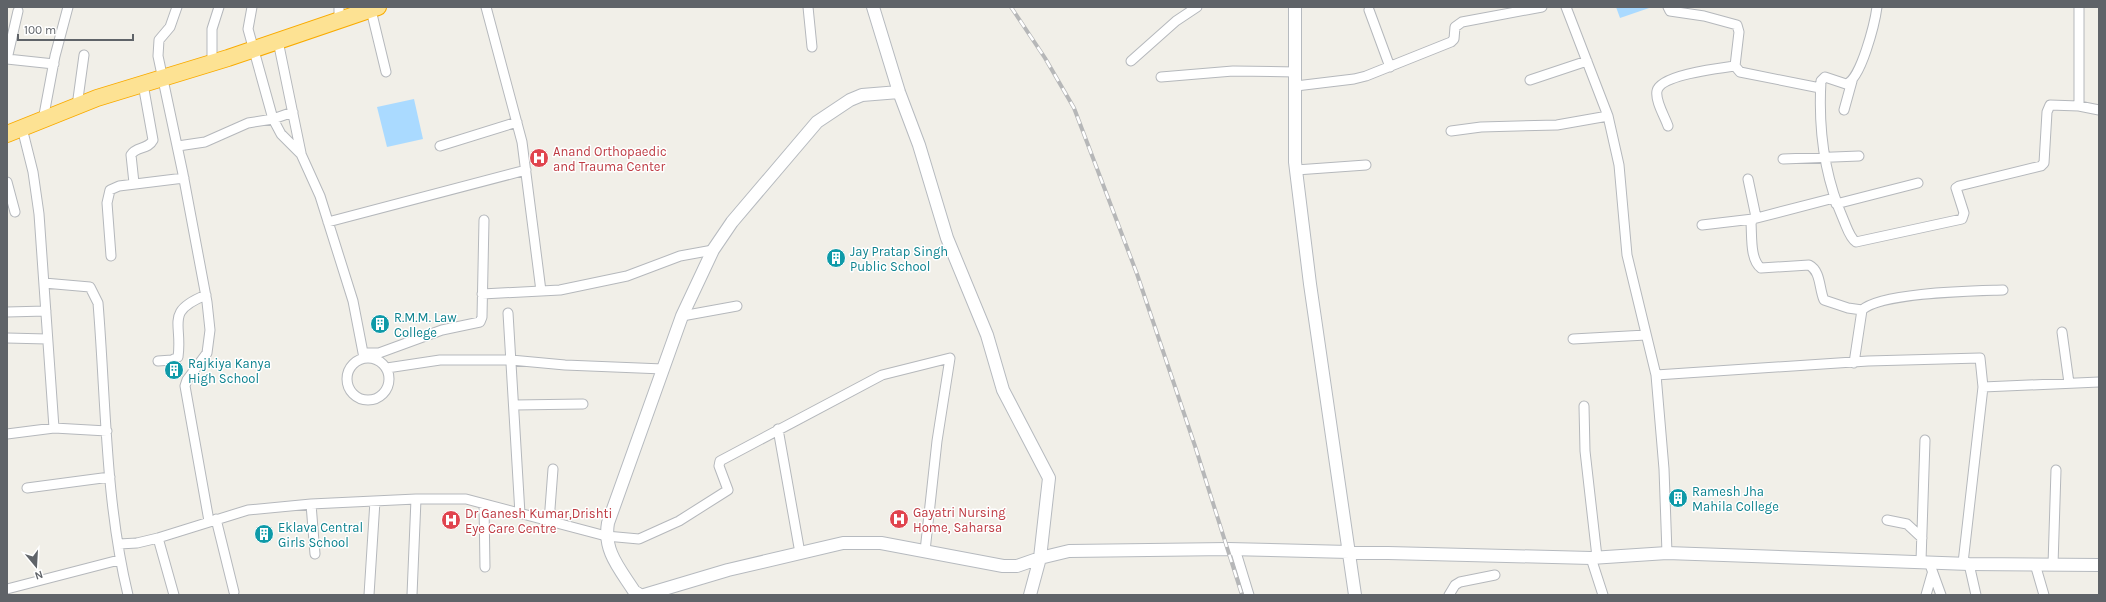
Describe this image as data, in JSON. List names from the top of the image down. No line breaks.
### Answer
{"places":{"hospital":["Anand Orthopaedic and Trauma Center","Gayatri Nursing Home, Saharsa","Dr Ganesh Kumar,Drishti Eye Care Centre"],"building":["Jay Pratap Singh Public School","R.M.M. Law College","Rajkiya Kanya High School","Ramesh Jha Mahila College","Eklava Central Girls School"]},"scale_bar":"100 m","north":"bottom"}
